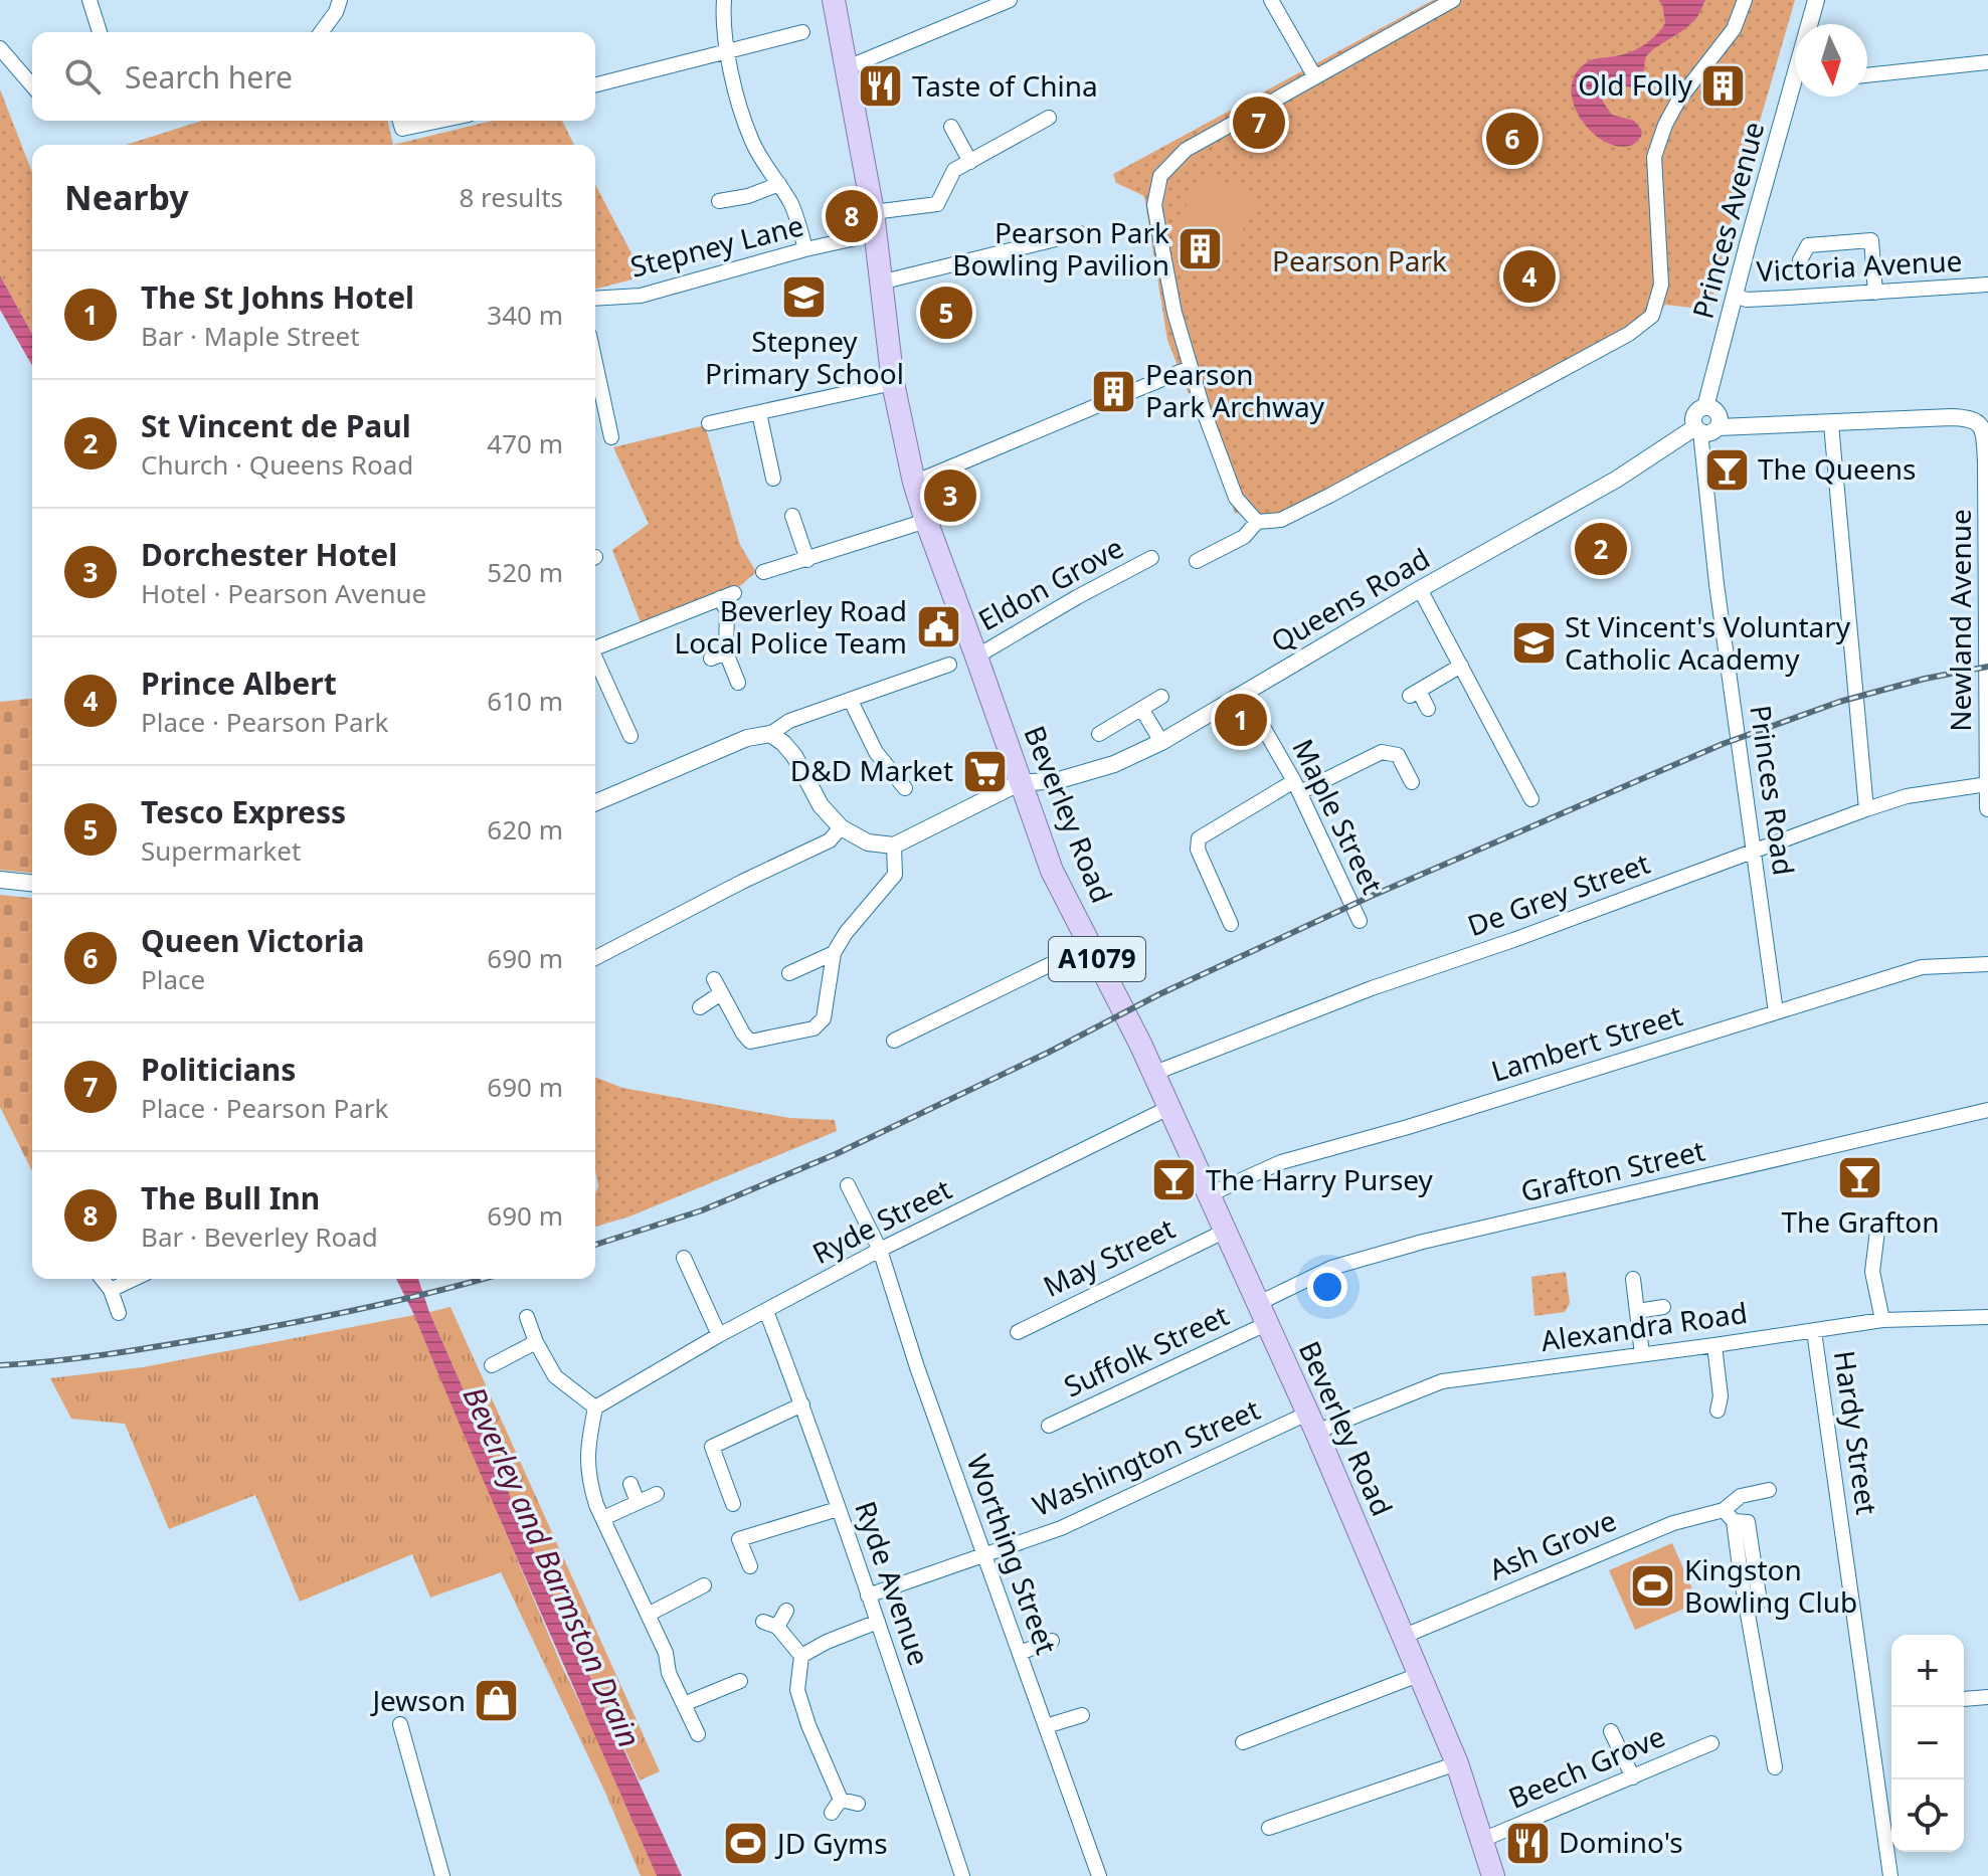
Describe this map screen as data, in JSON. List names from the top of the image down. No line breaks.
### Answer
{"streets":{"main road":["Beverley Road","A1079"],"street":["Princes Avenue","Stepney Lane","Victoria Avenue","Eldon Grove","Queens Road","Newland Avenue","Princes Road","Maple Street","De Grey Street","Lambert Street","Grafton Street","Ryde Street","May Street","Alexandra Road","Suffolk Street","Hardy Street","Washington Street","Ash Grove","Worthing Street","Ryde Avenue","Beech Grove"]},"crossings":[["Princes Avenue","Victoria Avenue"],["Princes Avenue","Queens Road"],["Princes Avenue","Princes Road"],["Eldon Grove","Beverley Road"],["Queens Road","Princes Road"],["Queens Road","Beverley Road"],["Queens Road","Maple Street"],["Newland Avenue","De Grey Street"],["Princes Road","De Grey Street"],["Princes Road","Lambert Street"],["Beverley Road","De Grey Street"],["Beverley Road","Lambert Street"],["Beverley Road","Grafton Street"],["Beverley Road","Ryde Street"],["Beverley Road","May Street"],["Beverley Road","Alexandra Road"],["Beverley Road","Suffolk Street"],["Beverley Road","Washington Street"],["Beverley Road","Ash Grove"],["Beverley Road","Beech Grove"],["Grafton Street","Suffolk Street"],["Ryde Street","Worthing Street"],["Ryde Street","Ryde Avenue"],["Alexandra Road","Hardy Street"],["Alexandra Road","Washington Street"],["Washington Street","Worthing Street"],["Washington Street","Ryde Avenue"]],"water":["Beverley and Barmston Drain"],"parks":["Pearson Park"],"places":{"building":["Old Folly","Pearson Park Bowling Pavilion","Pearson Park Archway"],"restaurant":["Taste of China","Domino's"],"school or university":["Stepney Primary School","St Vincent's Voluntary Catholic Academy"],"bar":["The Queens","The Grafton","The Harry Pursey"],"public building":["Beverley Road Local Police Team"],"supermarket":["D&D Market"],"sports":["Kingston Bowling Club","JD Gyms"],"shop":["Jewson"]},"north":"bottom","page":{"search":"Search here","pins":["7","6","8","4","5","3","2","1"],"heading":["Nearby","8 results"],"list":[{"mark":"1","name":"The St Johns Hotel","note":"Bar · Maple Street","value":"340 m"},{"mark":"2","name":"St Vincent de Paul","note":"Church · Queens Road","value":"470 m"},{"mark":"3","name":"Dorchester Hotel","note":"Hotel · Pearson Avenue","value":"520 m"},{"mark":"4","name":"Prince Albert","note":"Place · Pearson Park","value":"610 m"},{"mark":"5","name":"Tesco Express","note":"Supermarket","value":"620 m"},{"mark":"6","name":"Queen Victoria","note":"Place","value":"690 m"},{"mark":"7","name":"Politicians","note":"Place · Pearson Park","value":"690 m"},{"mark":"8","name":"The Bull Inn","note":"Bar · Beverley Road","value":"690 m"}],"map_buttons":["+","−"]}}
